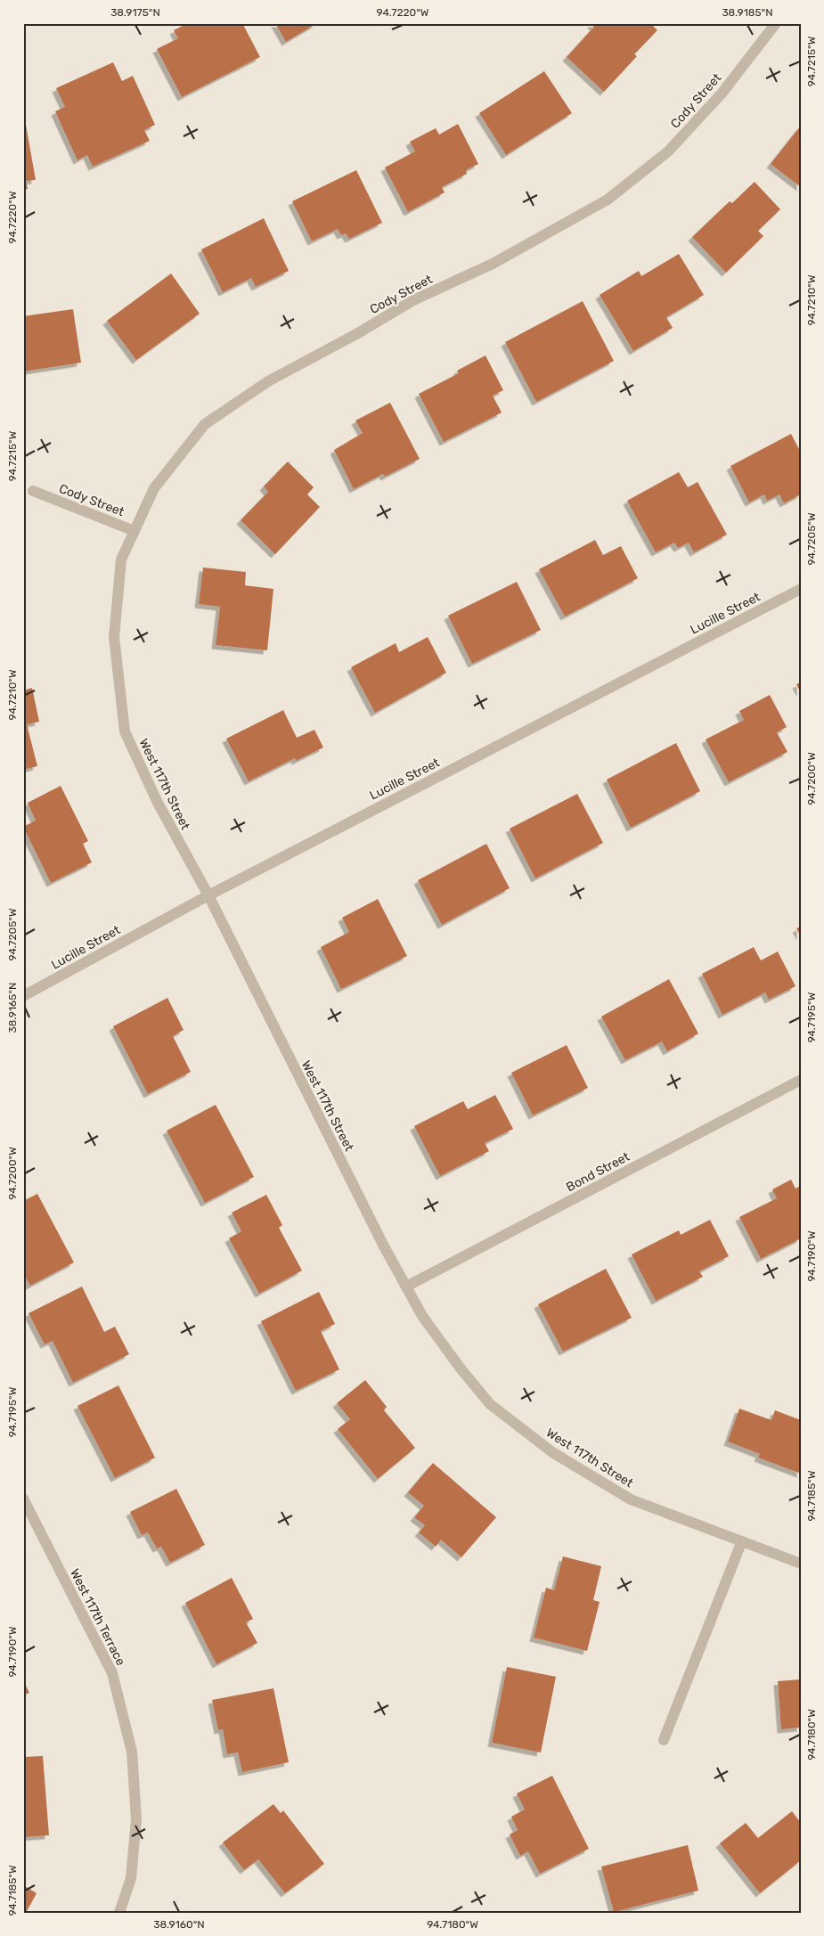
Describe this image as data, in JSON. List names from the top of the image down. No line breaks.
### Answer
{"streets":{"street":["Cody Street","Lucille Street","West 117th Street","Bond Street","West 117th Terrace"]},"crossings":[["Cody Street","West 117th Street"],["Lucille Street","West 117th Street"],["West 117th Street","Bond Street"]],"coordinates":["38.9175°N","94.7220°W","38.9185°N","94.7215°W","94.7210°W","94.7205°W","94.7200°W","38.9165°N","94.7195°W","94.7190°W","94.7185°W","94.7180°W","38.9160°N"]}
